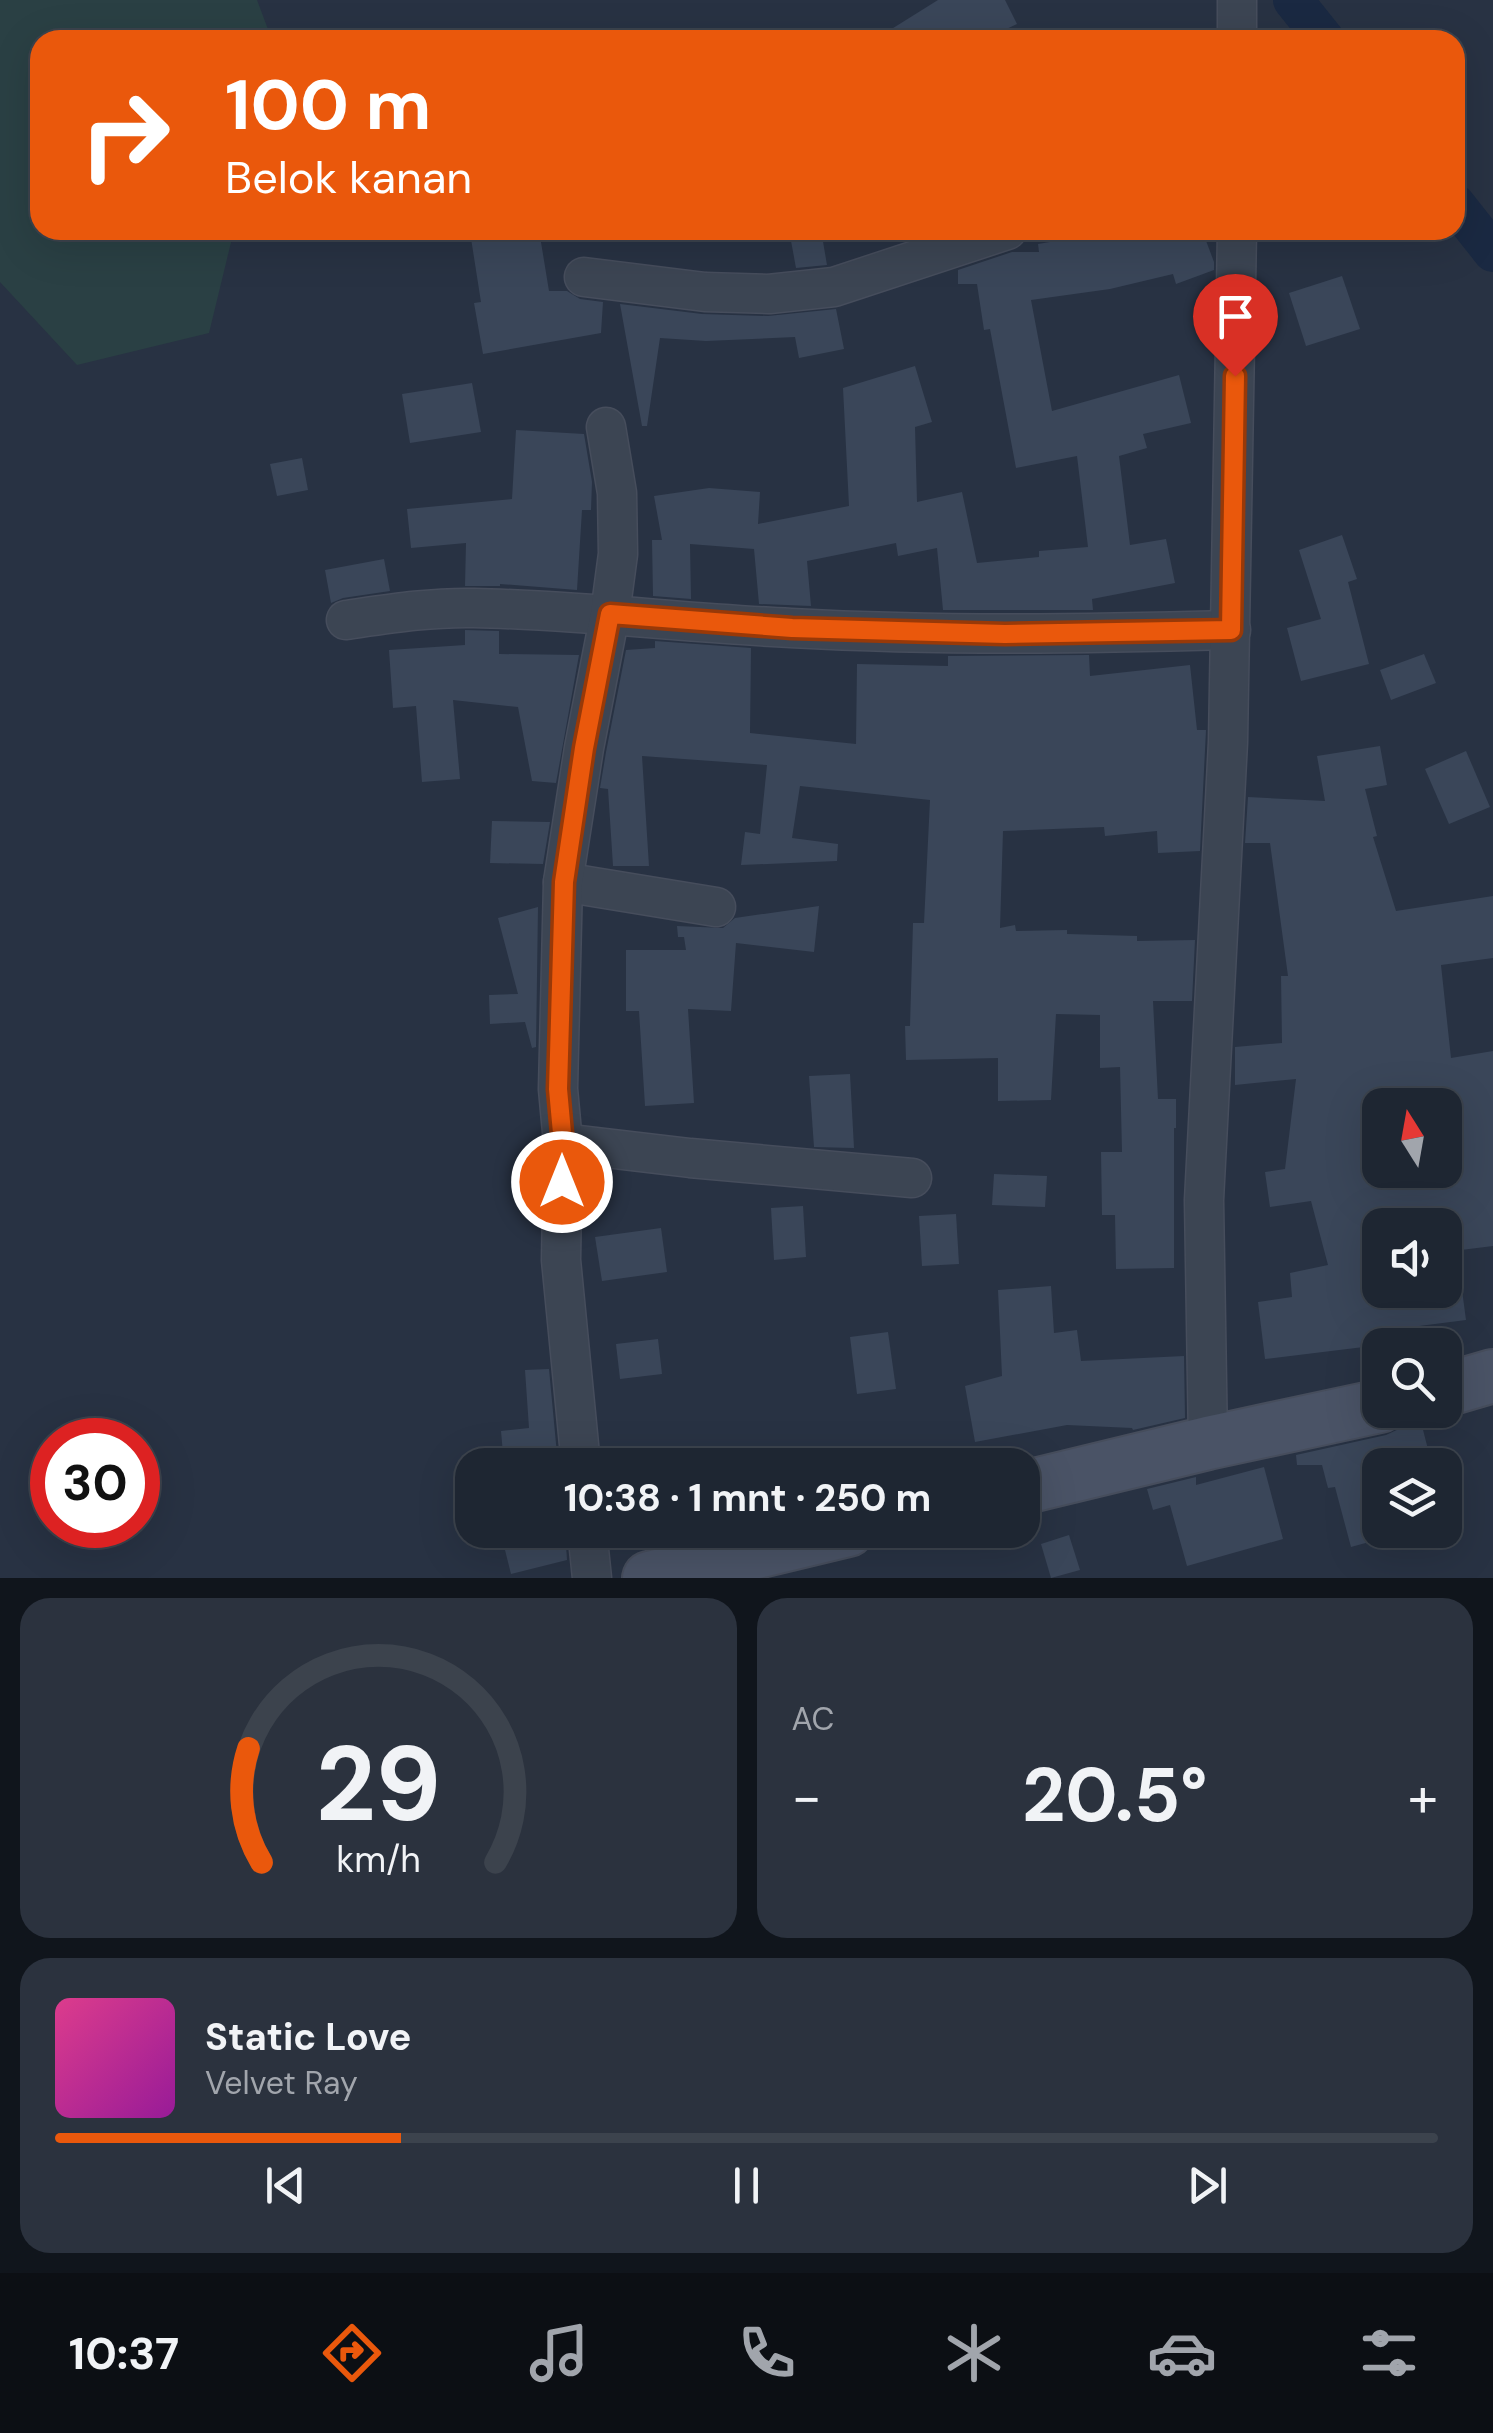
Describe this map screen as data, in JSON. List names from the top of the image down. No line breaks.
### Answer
{"north":"top","page":{"turn":["100 m","Belok kanan"],"limit":"30","trip":"10:38 · 1 mnt · 250 m","tile":"AC","heat":["−","20.5°","+"],"song":["Static Love","Velvet Ray"],"tabs":"10:37","gauge":["29","km/h"]}}
